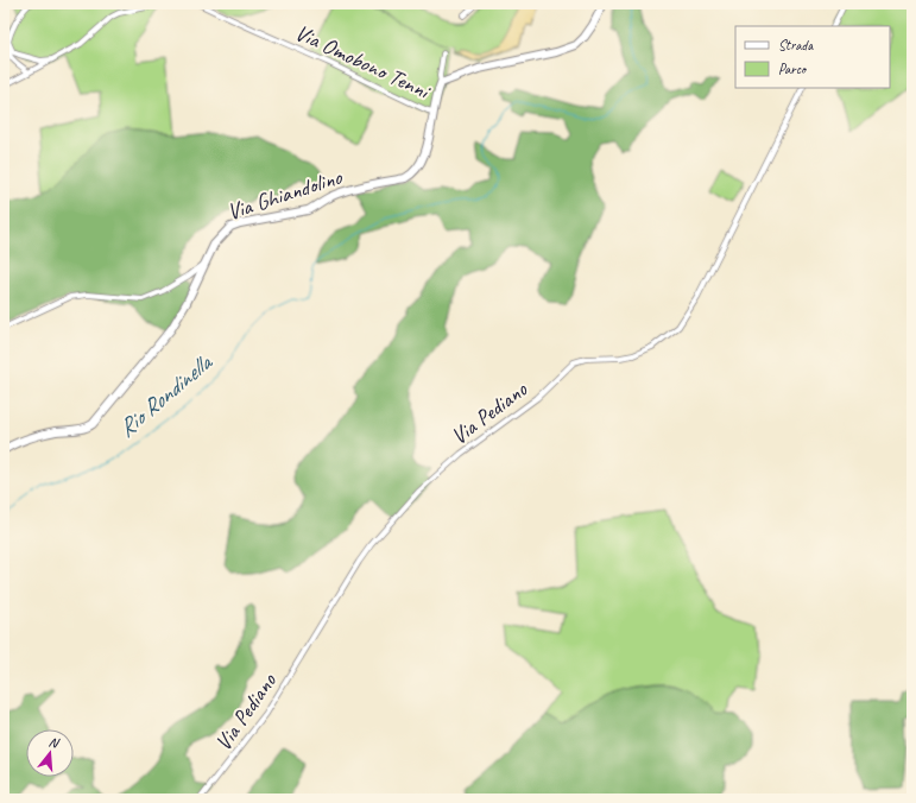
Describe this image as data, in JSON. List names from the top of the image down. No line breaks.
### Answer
{"streets":{"street":["Via Omobono Tenni","Via Ghiandolino","Via Pediano"]},"crossings":[["Via Omobono Tenni","Via Ghiandolino"]],"water":["Rio Rondinella"],"legend":["Strada","Parco"],"north":"top"}
